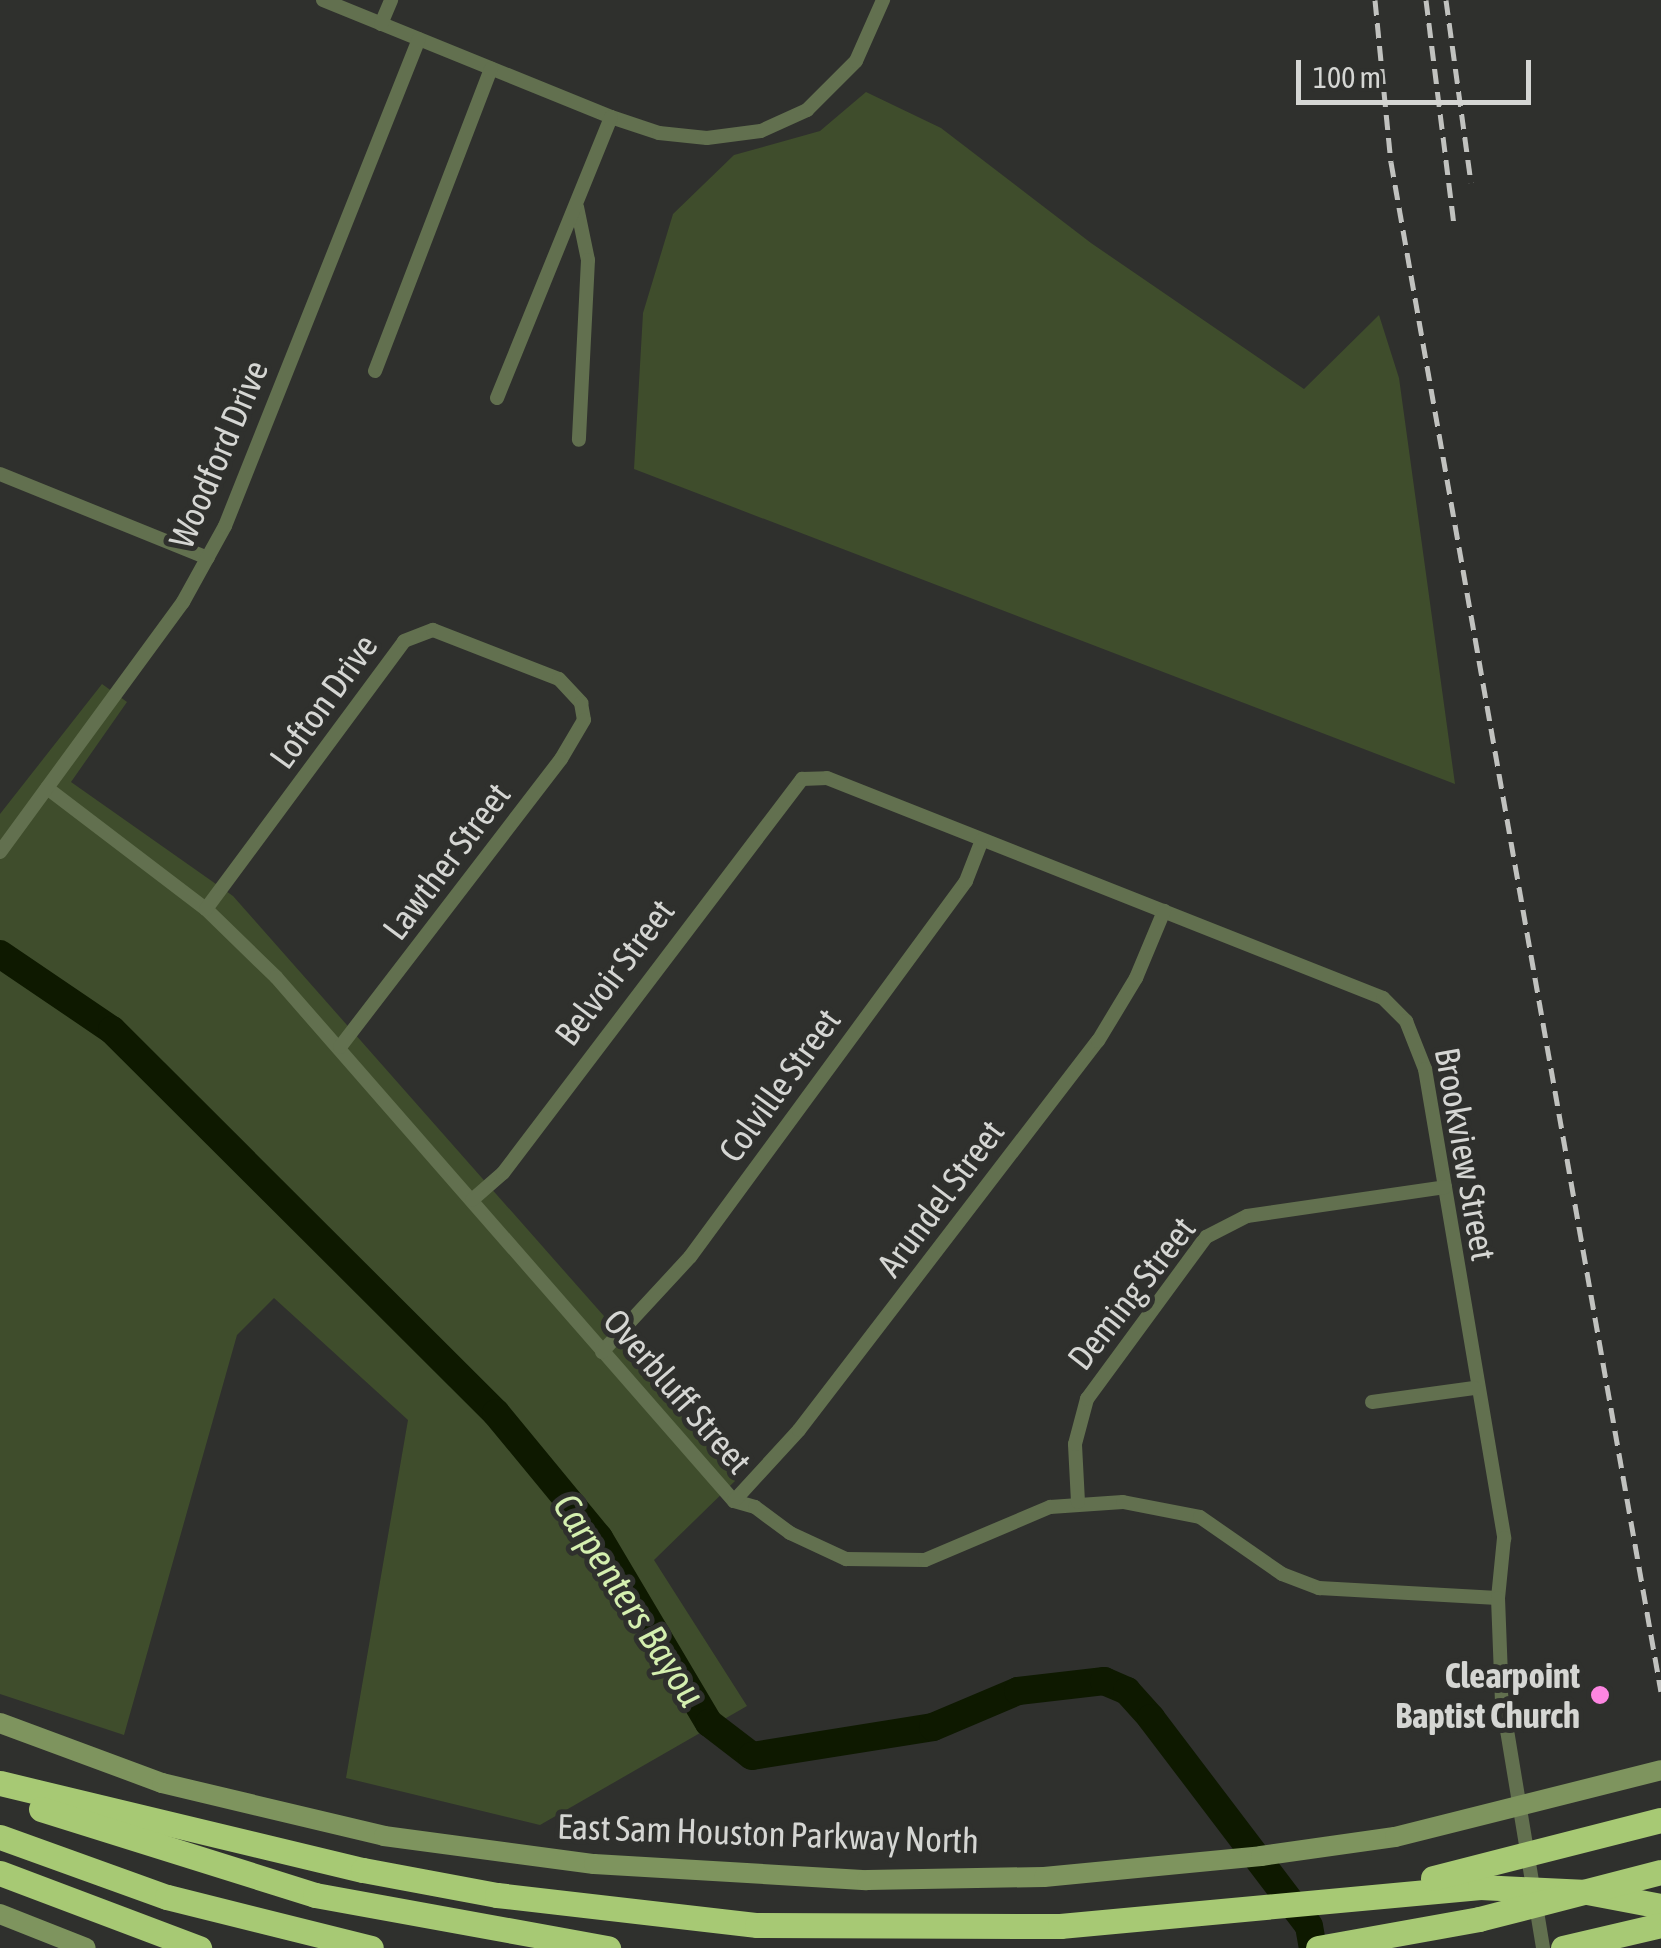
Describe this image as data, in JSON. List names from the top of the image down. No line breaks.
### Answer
{"streets":{"main road":["East Sam Houston Parkway North"],"street":["Woodford Drive","Lofton Drive","Lawther Street","Belvoir Street","Colville Street","Brookview Street","Arundel Street","Deming Street","Overbluff Street"]},"crossings":[["Woodford Drive","Overbluff Street"],["Lofton Drive","Lawther Street"],["Lofton Drive","Overbluff Street"],["Lawther Street","Overbluff Street"],["Belvoir Street","Brookview Street"],["Belvoir Street","Overbluff Street"],["Colville Street","Brookview Street"],["Colville Street","Overbluff Street"],["Brookview Street","Arundel Street"],["Brookview Street","Deming Street"],["Brookview Street","Overbluff Street"],["Arundel Street","Overbluff Street"],["Deming Street","Overbluff Street"]],"water":["Carpenters Bayou"],"places":["Clearpoint Baptist Church"],"scale_bar":"100 m"}
